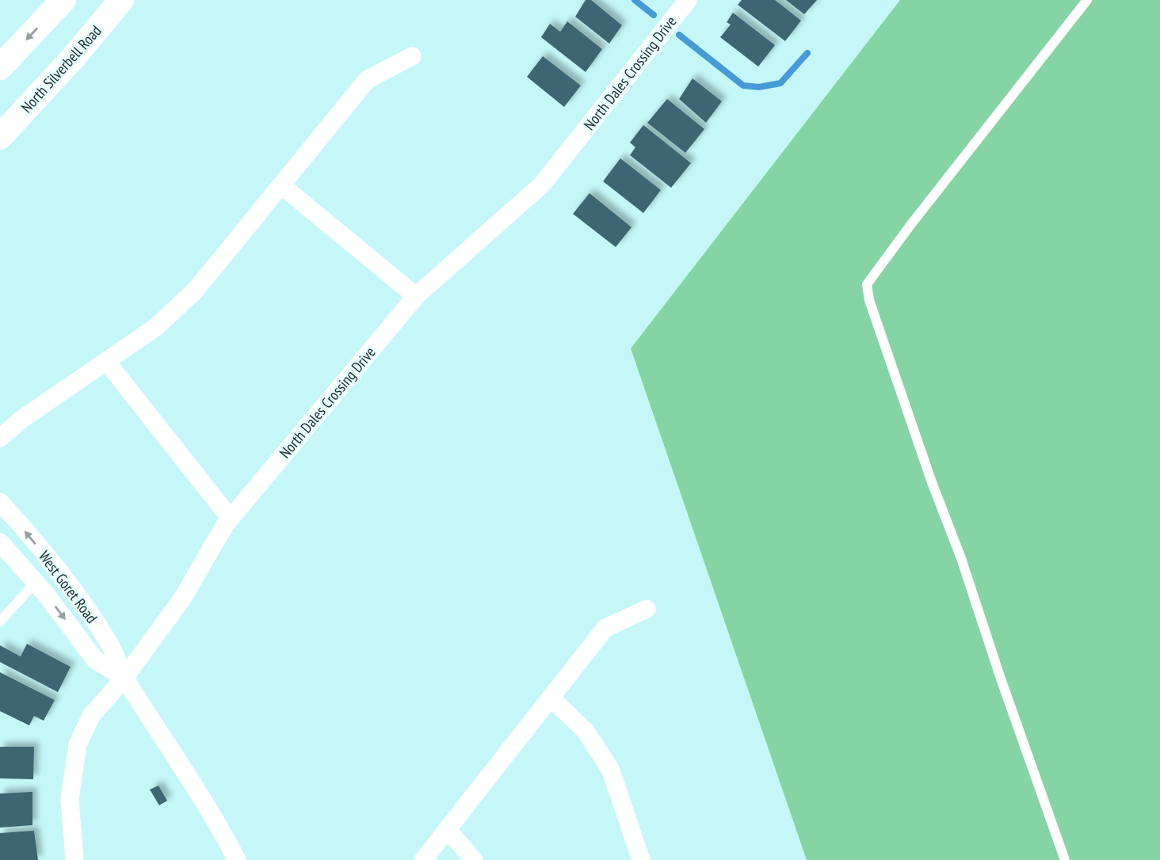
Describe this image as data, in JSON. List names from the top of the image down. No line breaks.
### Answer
{"streets":{"main road":["North Silverbell Road"],"street":["North Dales Crossing Drive","West Goret Road"]},"crossings":[["North Dales Crossing Drive","West Goret Road"]]}
